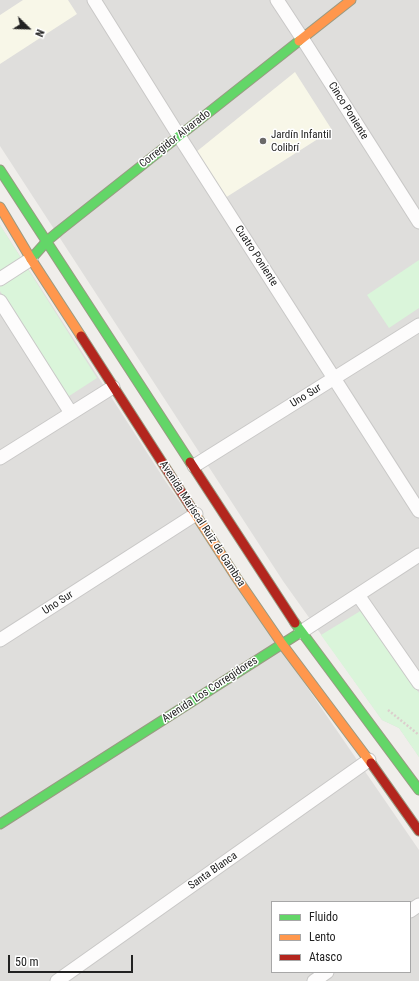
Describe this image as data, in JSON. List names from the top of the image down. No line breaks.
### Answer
{"streets":{"main road":["Corregidor Alvarado","Avenida Mariscal Ruiz de Gamboa","Avenida Los Corregidores"],"street":["Cinco Poniente","Cuatro Poniente","Uno Sur","Santa Blanca"]},"crossings":[["Cinco Poniente","Corregidor Alvarado"],["Corregidor Alvarado","Cuatro Poniente"],["Corregidor Alvarado","Avenida Mariscal Ruiz de Gamboa"],["Cuatro Poniente","Uno Sur"],["Uno Sur","Avenida Mariscal Ruiz de Gamboa"],["Avenida Mariscal Ruiz de Gamboa","Avenida Los Corregidores"],["Avenida Mariscal Ruiz de Gamboa","Santa Blanca"]],"places":["Jardín Infantil Colibrí"],"legend":["Fluido","Lento","Atasco"],"scale_bar":"50 m","north":"bottom right"}
